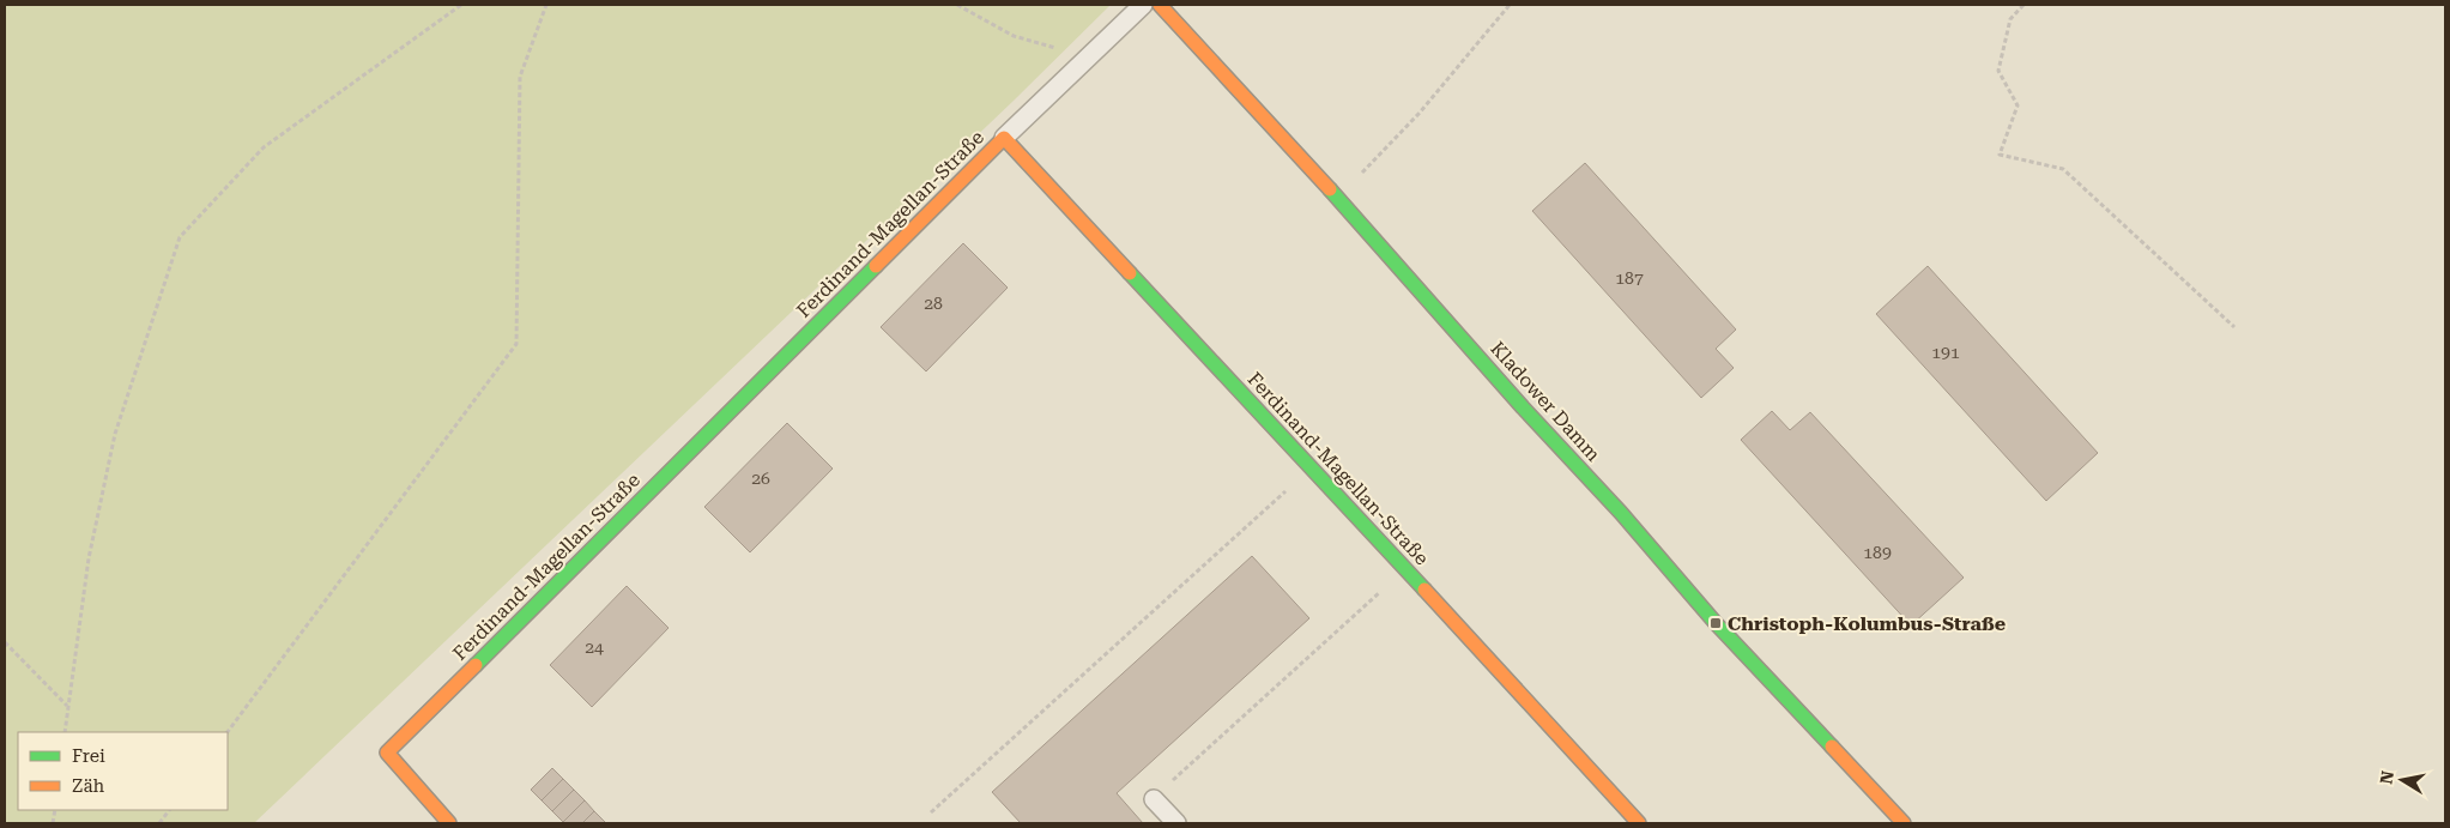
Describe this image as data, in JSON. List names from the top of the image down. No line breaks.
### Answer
{"streets":{"street":["Ferdinand-Magellan-Straße","Kladower Damm"]},"places":{"transit":["Christoph-Kolumbus-Straße"]},"house_numbers":["187","28","191","26","189","24"],"legend":["Frei","Zäh"],"north":"left"}
